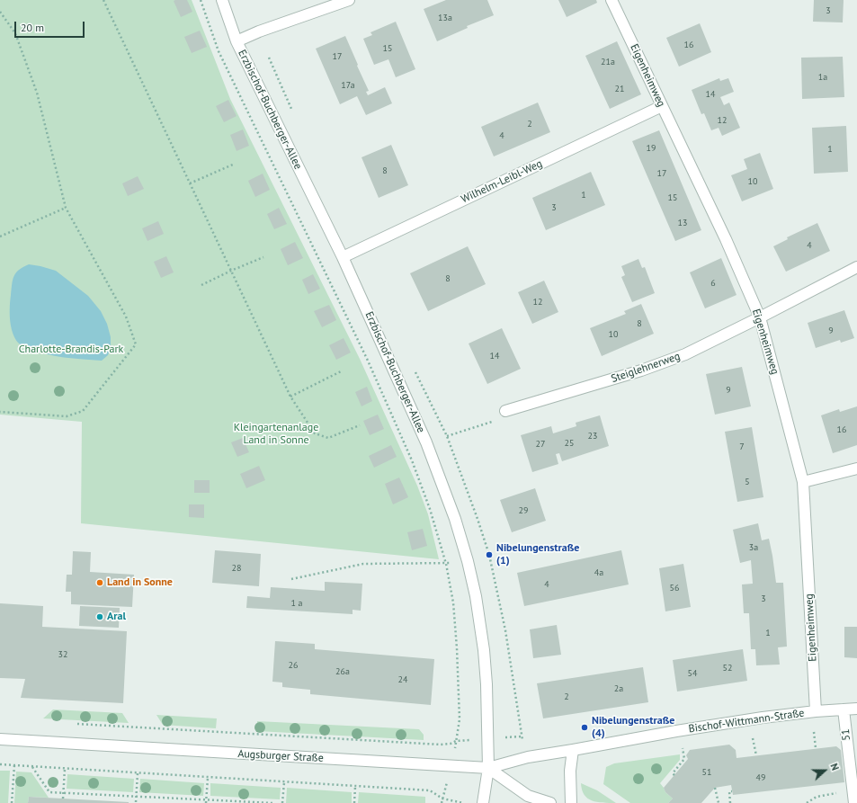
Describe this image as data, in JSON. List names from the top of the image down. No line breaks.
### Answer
{"streets":{"street":["Eigenheimweg","Erzbischof-Buchberger-Allee","Wilhelm-Leibl-Weg","Steiglehnerweg","Bischof-Wittmann-Straße","51","Augsburger Straße"]},"crossings":[["Eigenheimweg","Wilhelm-Leibl-Weg"],["Eigenheimweg","Steiglehnerweg"],["Eigenheimweg","Bischof-Wittmann-Straße"],["Erzbischof-Buchberger-Allee","Wilhelm-Leibl-Weg"],["Erzbischof-Buchberger-Allee","Bischof-Wittmann-Straße"],["Erzbischof-Buchberger-Allee","Augsburger Straße"],["Bischof-Wittmann-Straße","51"],["Bischof-Wittmann-Straße","Augsburger Straße"]],"parks":["Charlotte-Brandis-Park","Kleingartenanlage Land in Sonne"],"places":["Nibelungenstraße (1)","Land in Sonne","Aral","Nibelungenstraße (4)"],"house_numbers":["3","13a","16","15","17","21a","1a","17a","21","14","12","2","4","19","1","8","17","10","1","15","3","13","4","8","6","12","8","9","10","14","9","16","23","25","27","7","5","29","3a","28","4a","4","56","3","1 a","1","32","26","52","26a","54","24","2a","2","51","49"],"scale_bar":"20 m","north":"right"}
